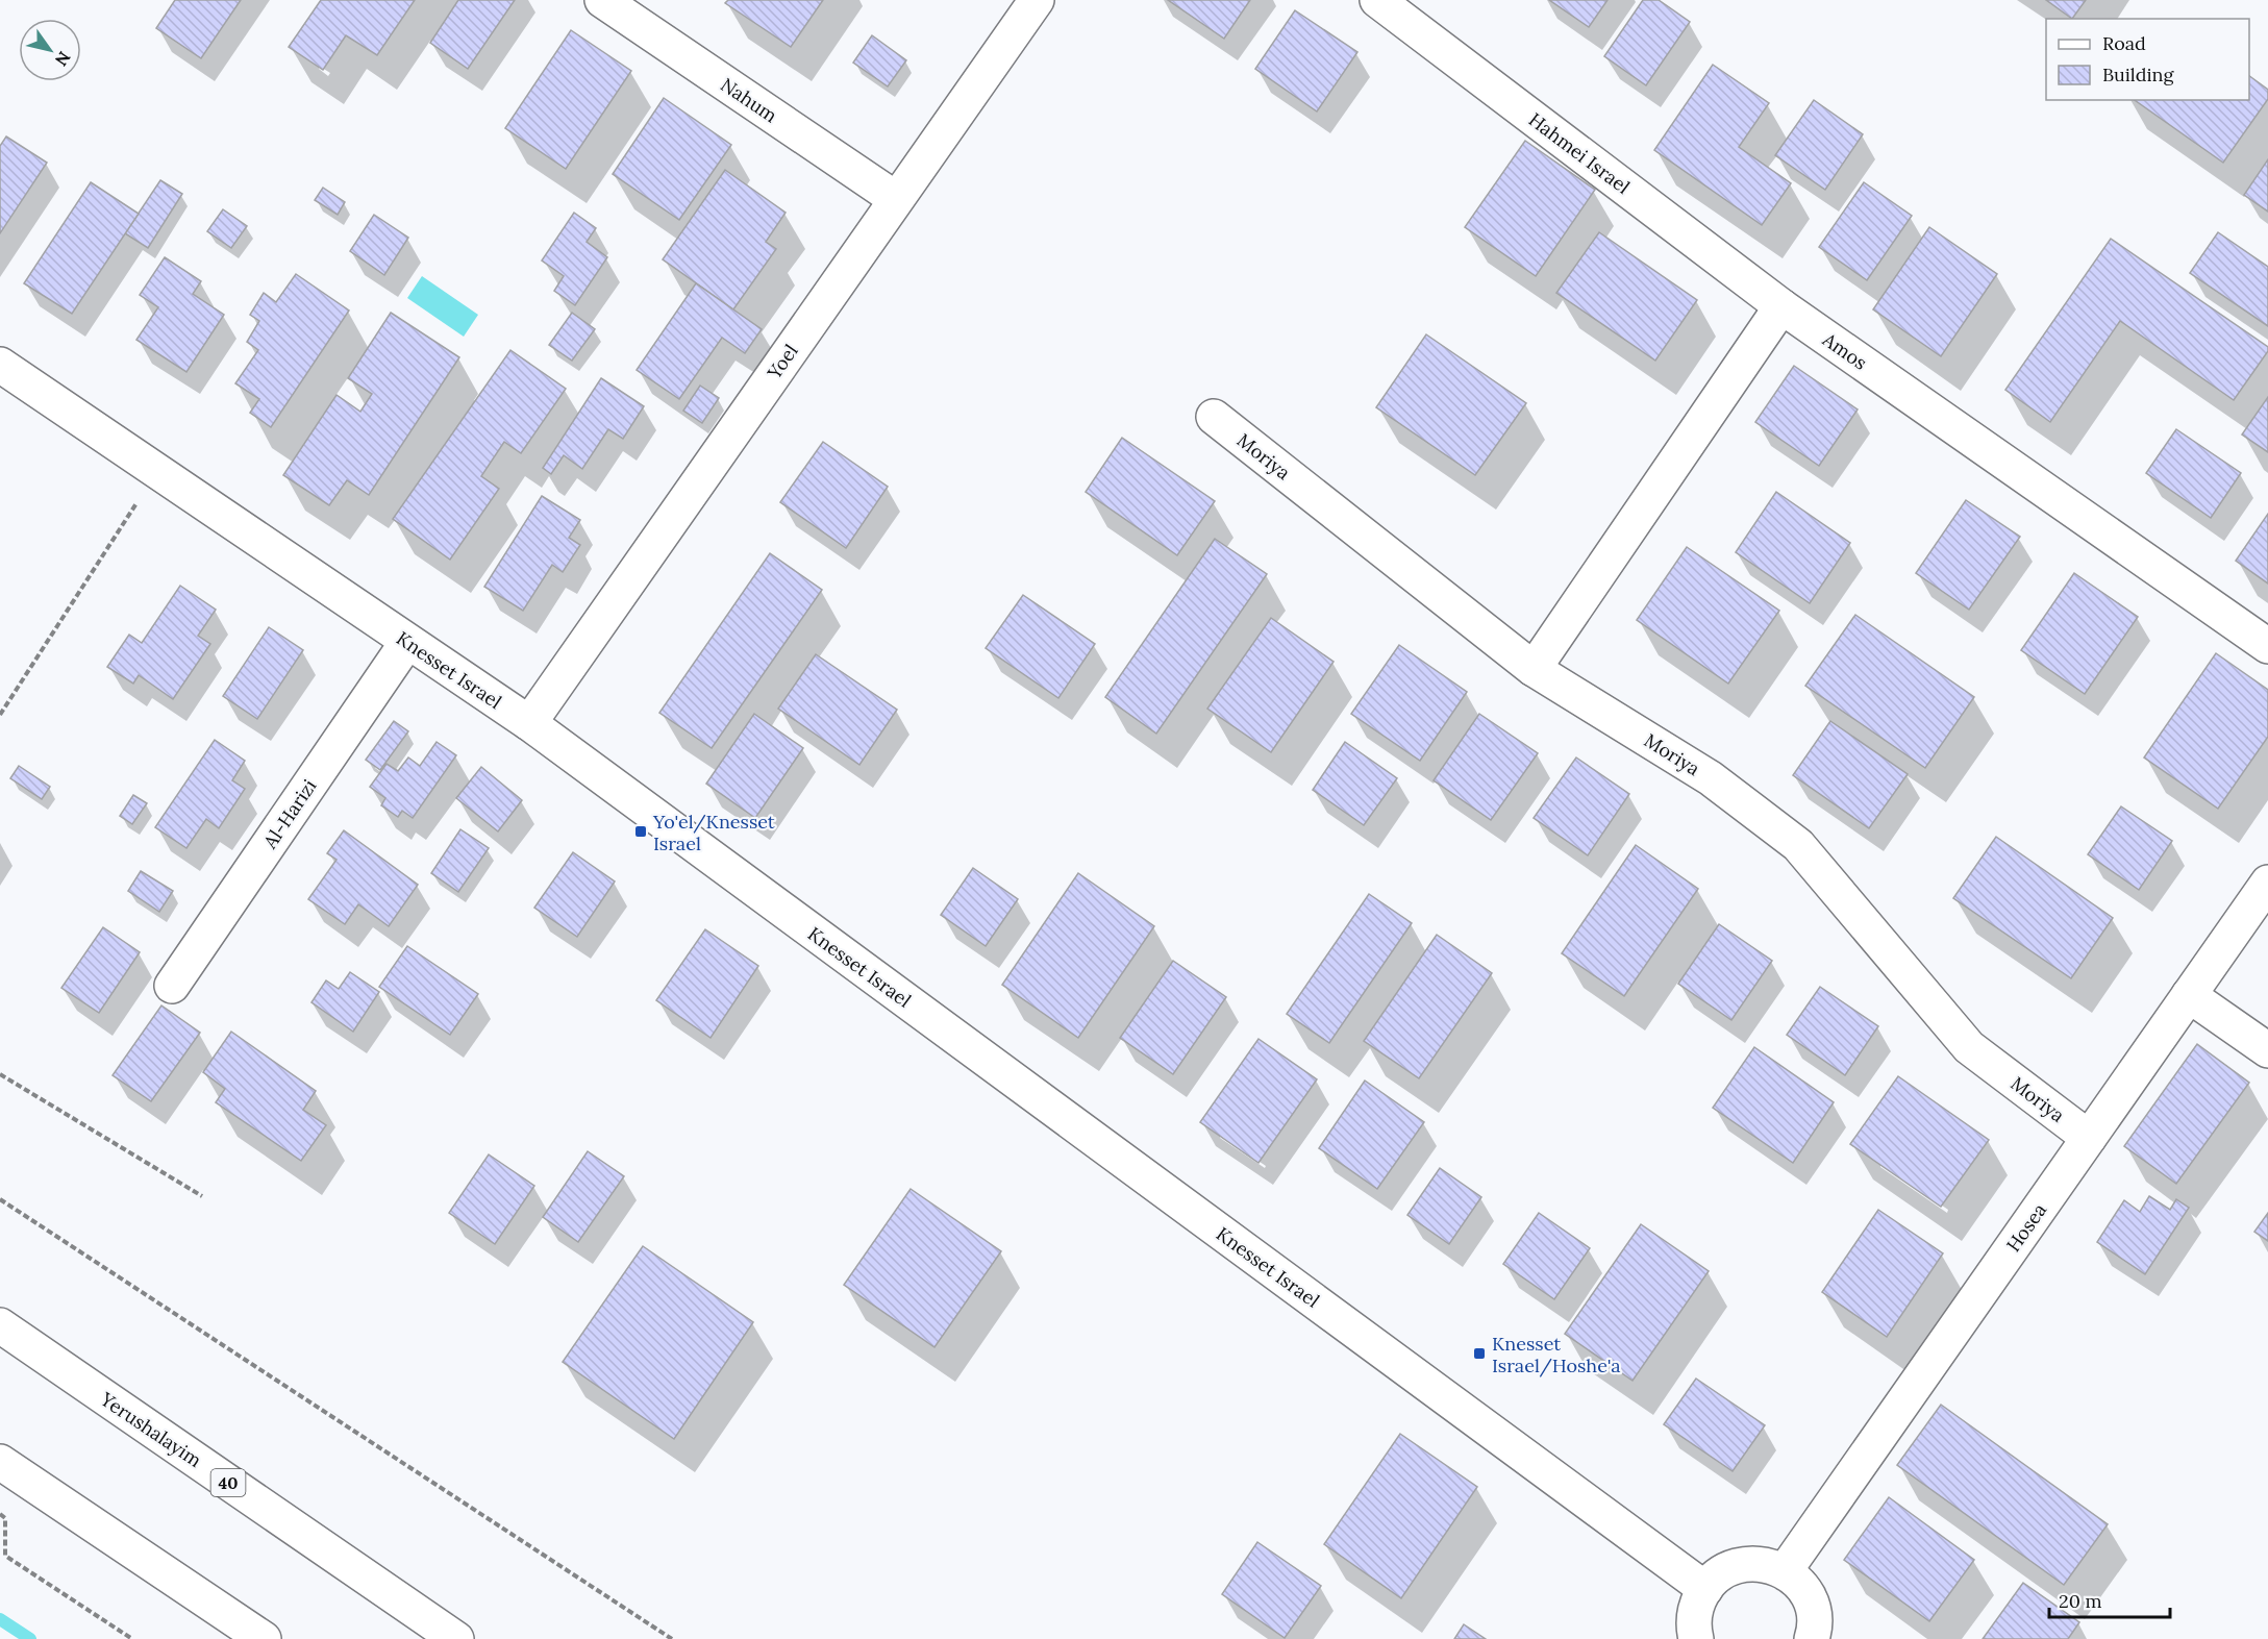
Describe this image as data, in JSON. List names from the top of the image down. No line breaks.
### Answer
{"streets":{"main road":["Nahum","Hahmei Israel","Amos","Yoel","Moriya","Knesset Israel","Al-Harizi","Hosea","Yerushalayim","40"]},"crossings":[["Nahum","Yoel"],["Hahmei Israel","Amos"],["Yoel","Knesset Israel"],["Moriya","Hosea"],["Knesset Israel","Al-Harizi"]],"places":{"transit":["Yo'el/Knesset Israel","Knesset Israel/Hoshe'a"]},"legend":["Road","Building"],"scale_bar":"20 m","north":"bottom right"}
